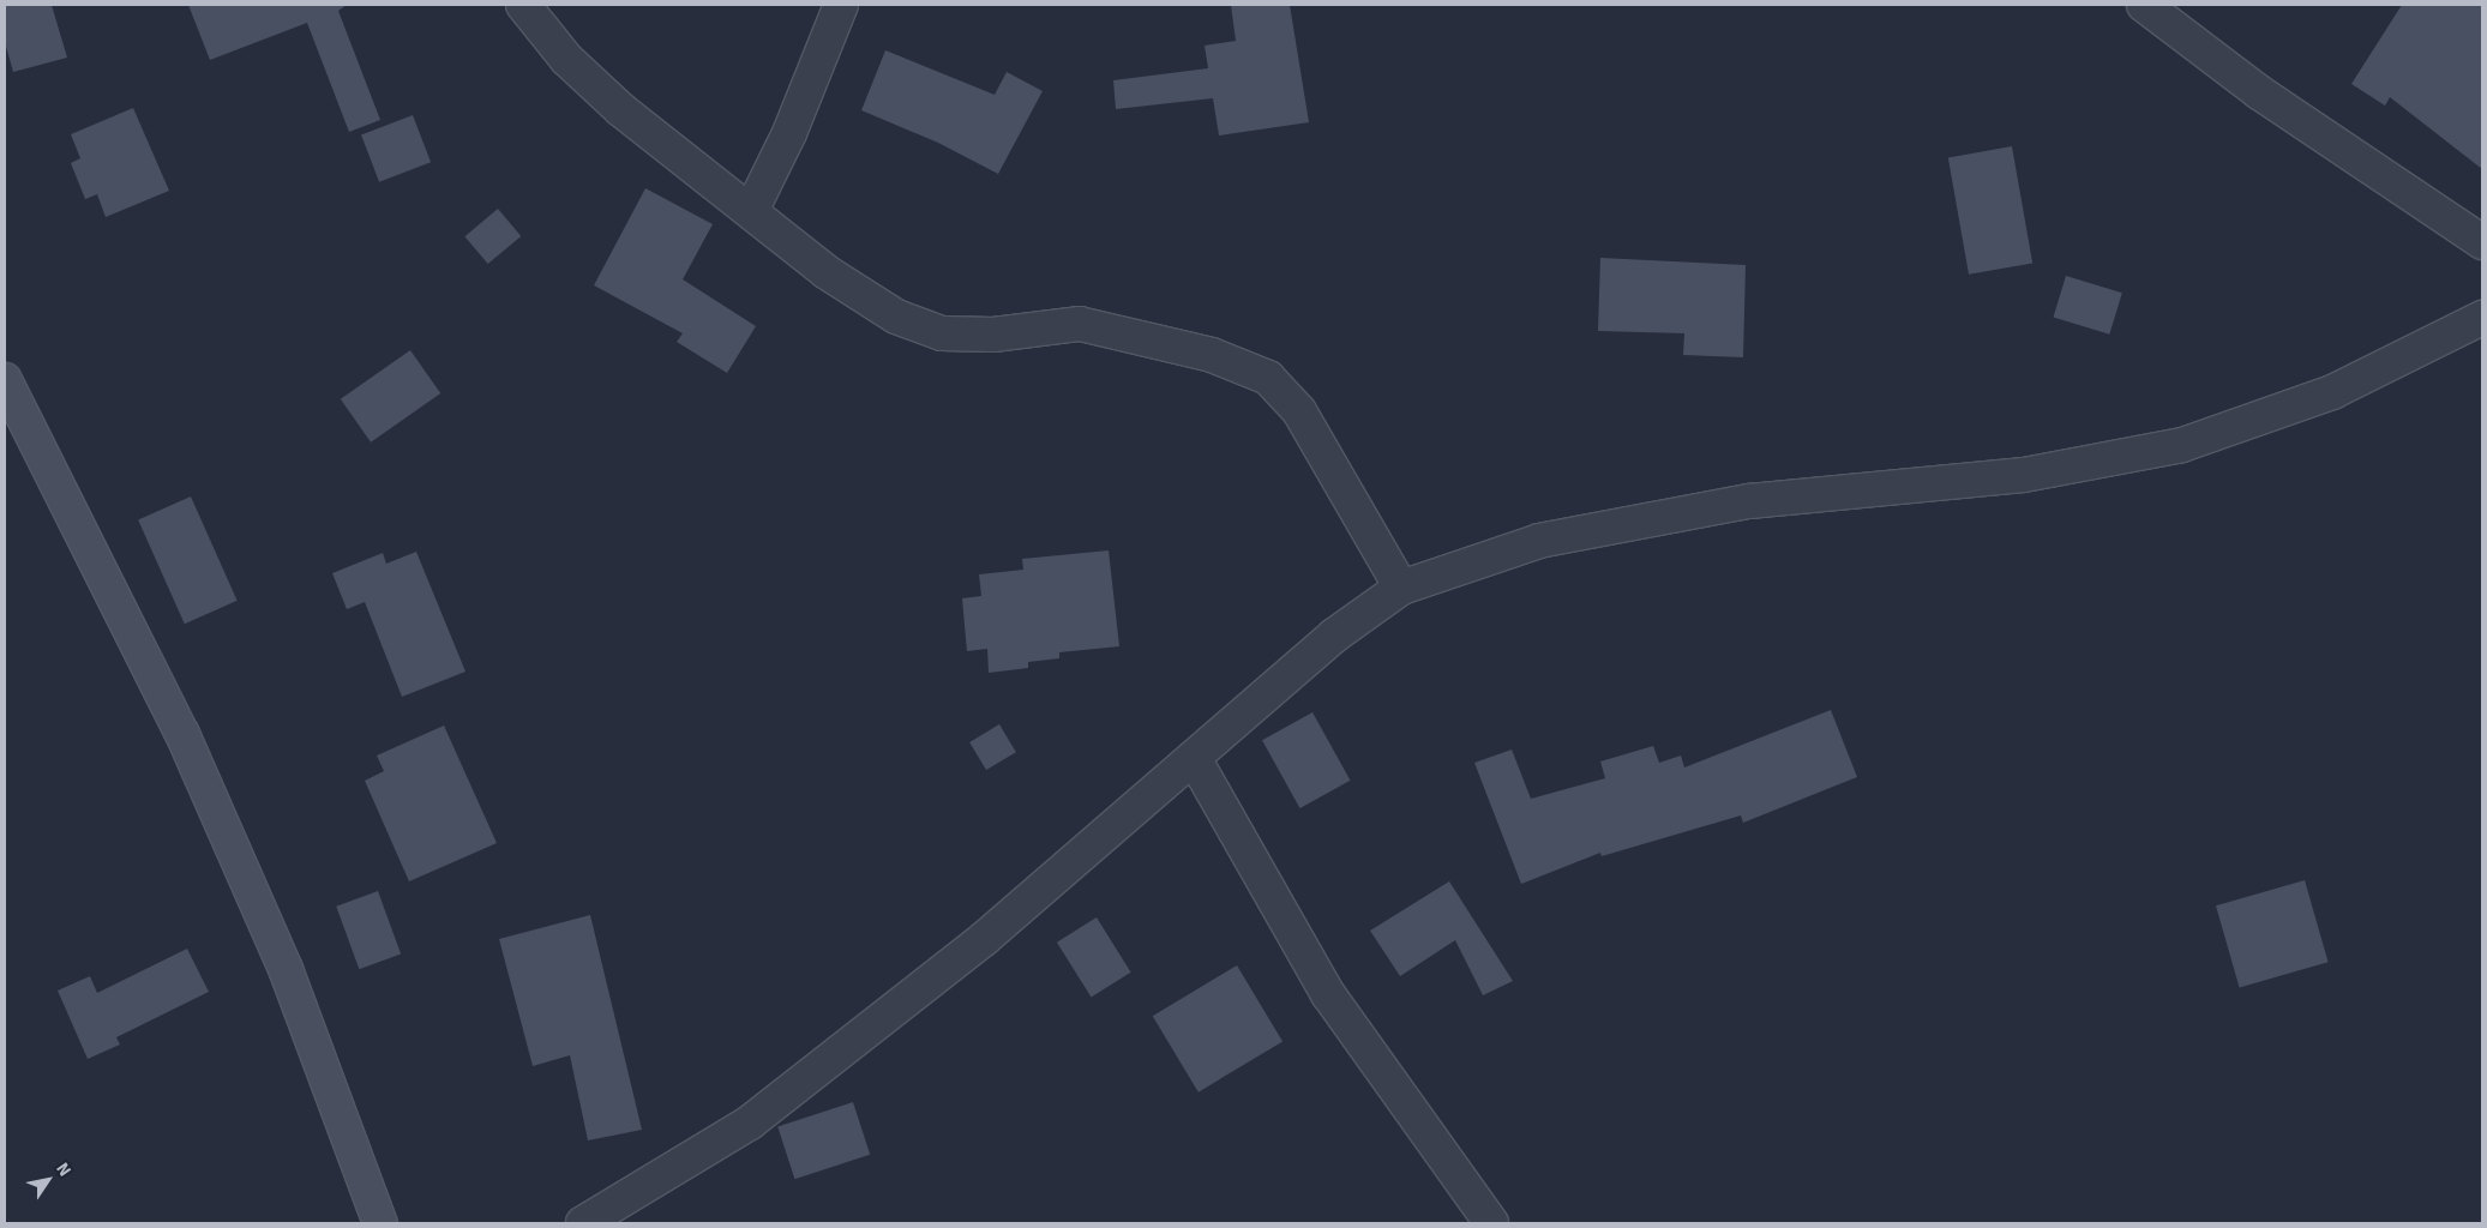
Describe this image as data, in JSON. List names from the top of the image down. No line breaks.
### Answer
{"north":"top right"}
